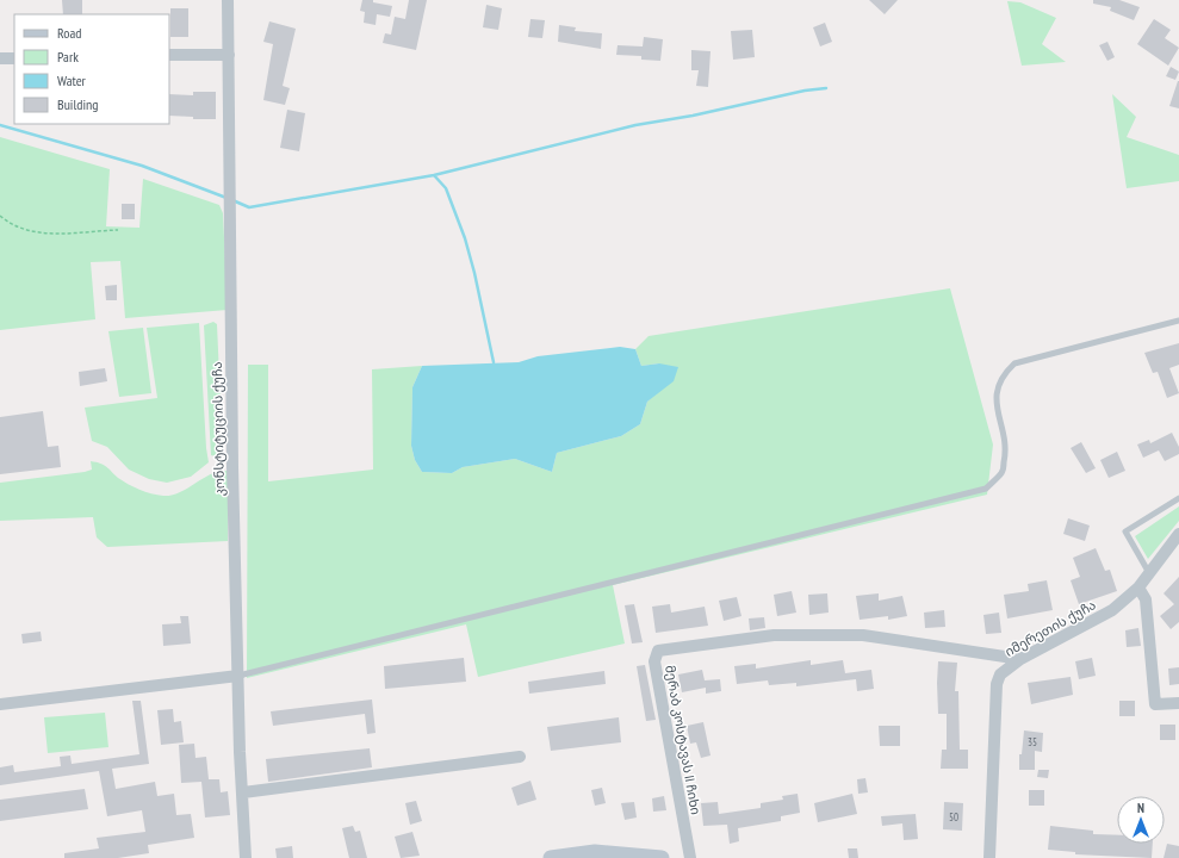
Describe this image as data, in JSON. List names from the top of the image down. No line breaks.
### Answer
{"streets":{"street":["კონსტიტუციის ქუჩა","იმერეთის ქუჩა","მერაბ კოსტავას II ჩიხი"]},"crossings":[["იმერეთის ქუჩა","მერაბ კოსტავას II ჩიხი"]],"house_numbers":["35","50"],"legend":["Road","Park","Water","Building"],"north":"top"}
